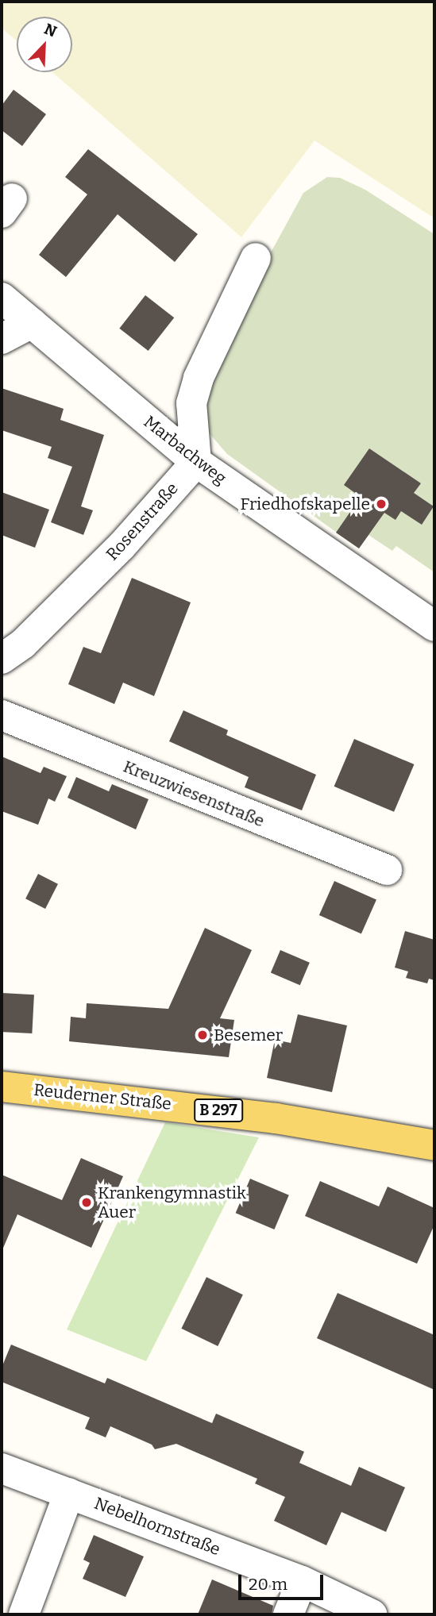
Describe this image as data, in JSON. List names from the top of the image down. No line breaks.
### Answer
{"streets":{"main road":["Reuderner Straße","B 297"],"street":["Marbachweg","Rosenstraße","Kreuzwiesenstraße","Nebelhornstraße"]},"crossings":[["Marbachweg","Rosenstraße"]],"places":["Friedhofskapelle","Besemer","Krankengymnastik Auer"],"scale_bar":"20 m","north":"top right"}
